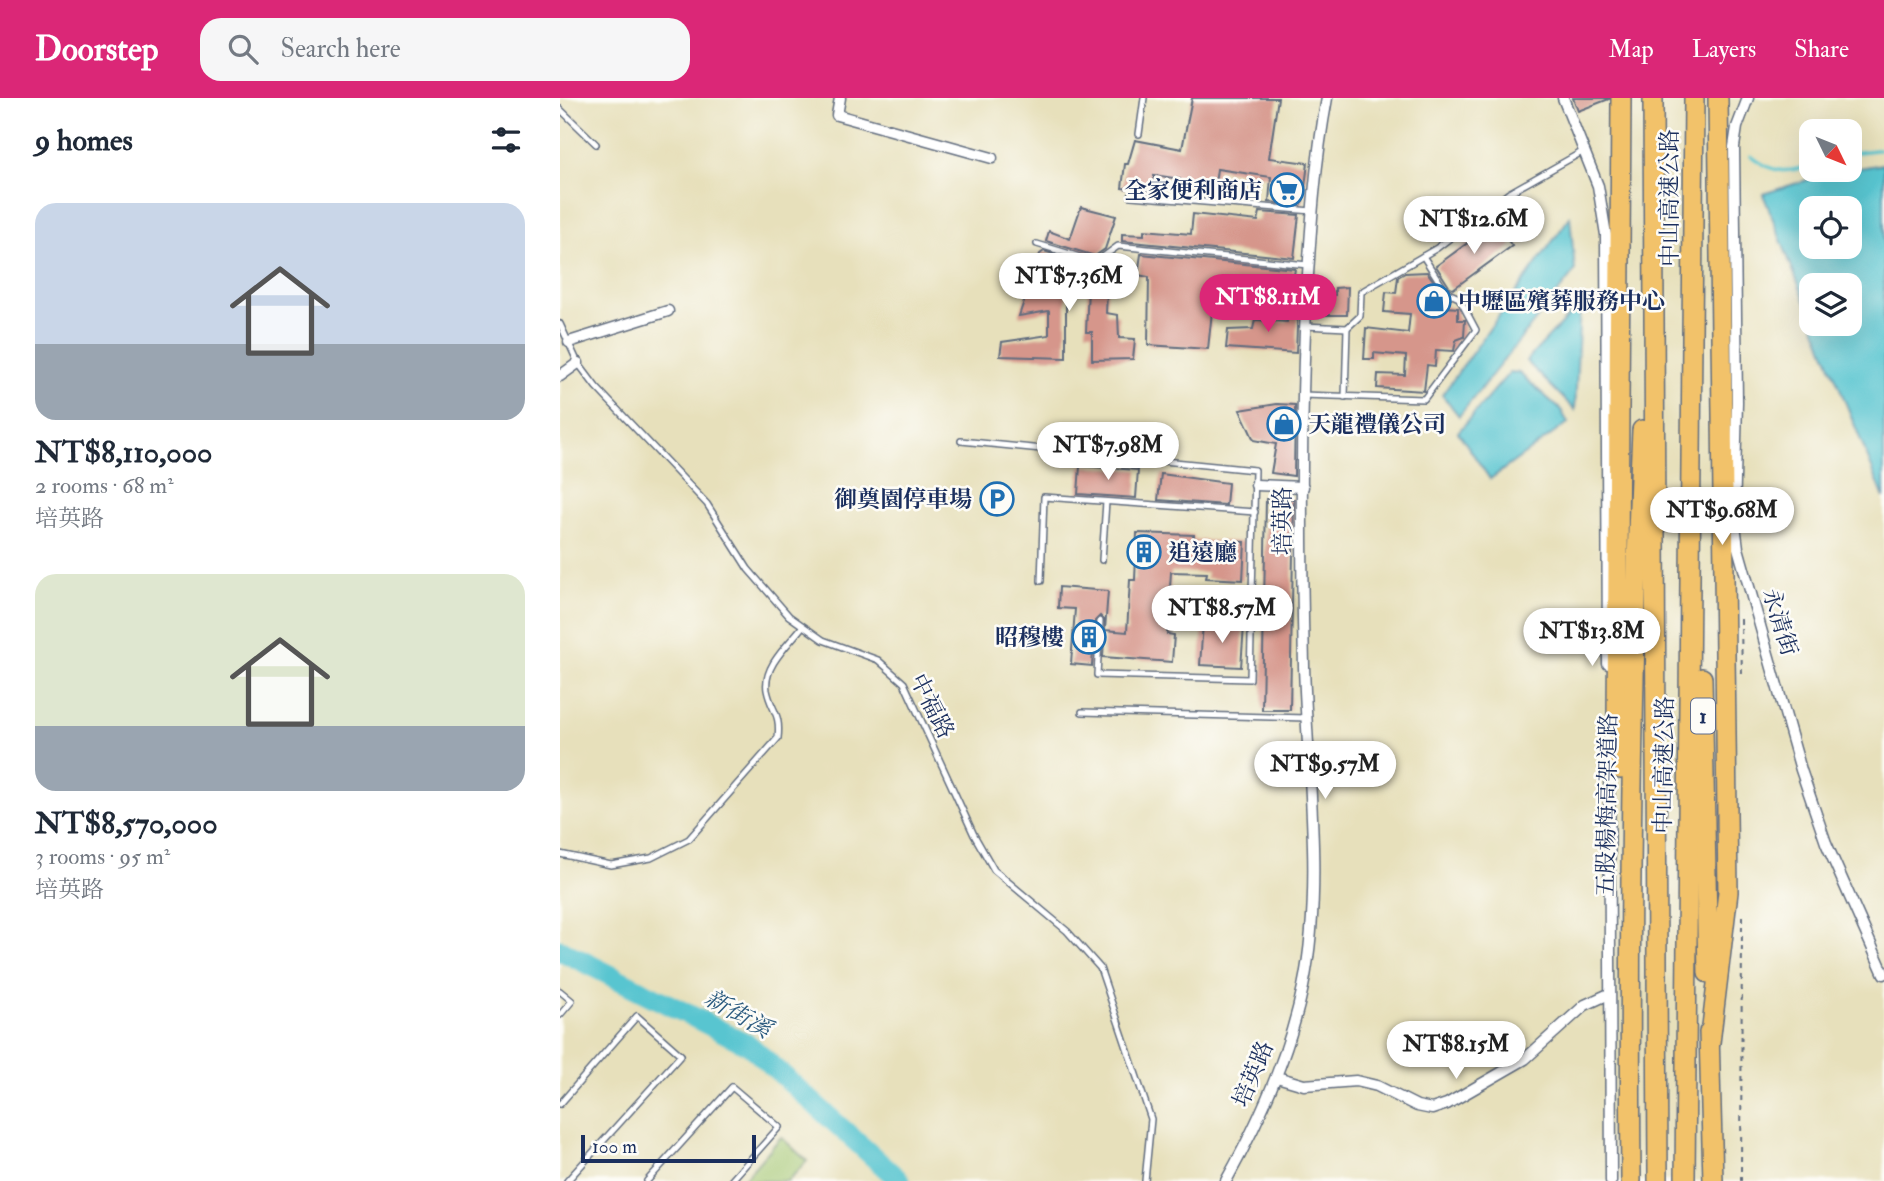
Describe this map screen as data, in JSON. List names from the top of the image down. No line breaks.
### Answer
{"streets":{"highway":["中山高速公路","1","五股楊梅高架道路"],"street":["培英路","永清街"],"lane":["中福路"]},"crossings":[["中山高速公路","1"],["中山高速公路","五股楊梅高架道路"]],"water":["新街溪"],"places":{"supermarket":["全家便利商店"],"shop":["中壢區殯葬服務中心","天龍禮儀公司"],"parking":["御奠園停車場"],"building":["追遠廳","昭穆樓"]},"scale_bar":"100 m","north":"bottom right","page":{"header":"Doorstep","search":"Search here","nav":["Map","Layers","Share"],"heading":"9 homes","list":[{"name":"NT$8,110,000","note":"2 rooms · 68 m² · 培英路"},{"name":"NT$8,570,000","note":"3 rooms · 95 m² · 培英路"}],"price":["NT$12.6M","NT$7.36M","NT$8.11M","NT$7.98M","NT$9.68M","NT$8.57M","NT$13.8M","NT$9.57M","NT$8.15M"],"scale":"100 m"}}
